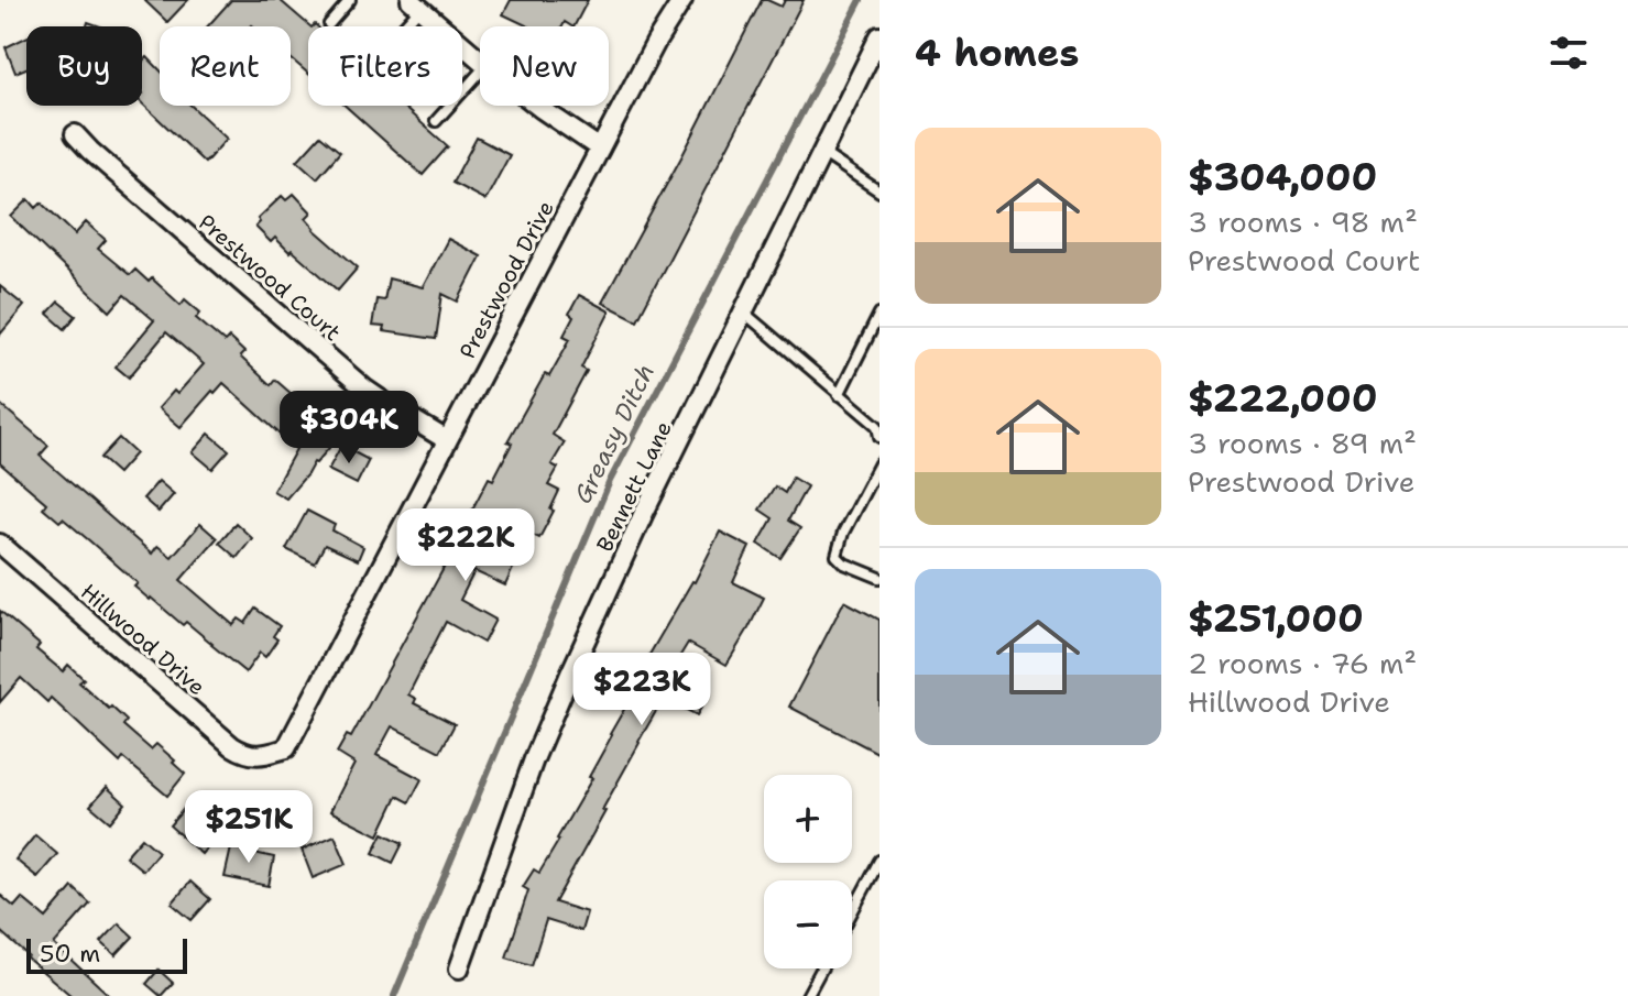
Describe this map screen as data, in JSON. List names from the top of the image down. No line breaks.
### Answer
{"streets":{"street":["Prestwood Court","Prestwood Drive","Bennett Lane","Hillwood Drive"]},"crossings":[["Prestwood Court","Prestwood Drive"],["Prestwood Drive","Hillwood Drive"]],"water":["Greasy Ditch"],"scale_bar":"50 m","page":{"heading":"4 homes","chip":["Buy","Rent","Filters","New"],"list":[{"name":"$304,000","note":"3 rooms · 98 m² · Prestwood Court"},{"name":"$222,000","note":"3 rooms · 89 m² · Prestwood Drive"},{"name":"$251,000","note":"2 rooms · 76 m² · Hillwood Drive"}],"price":["$304K","$222K","$223K","$251K"],"map_buttons":["+","−"],"scale":"50 m"}}
